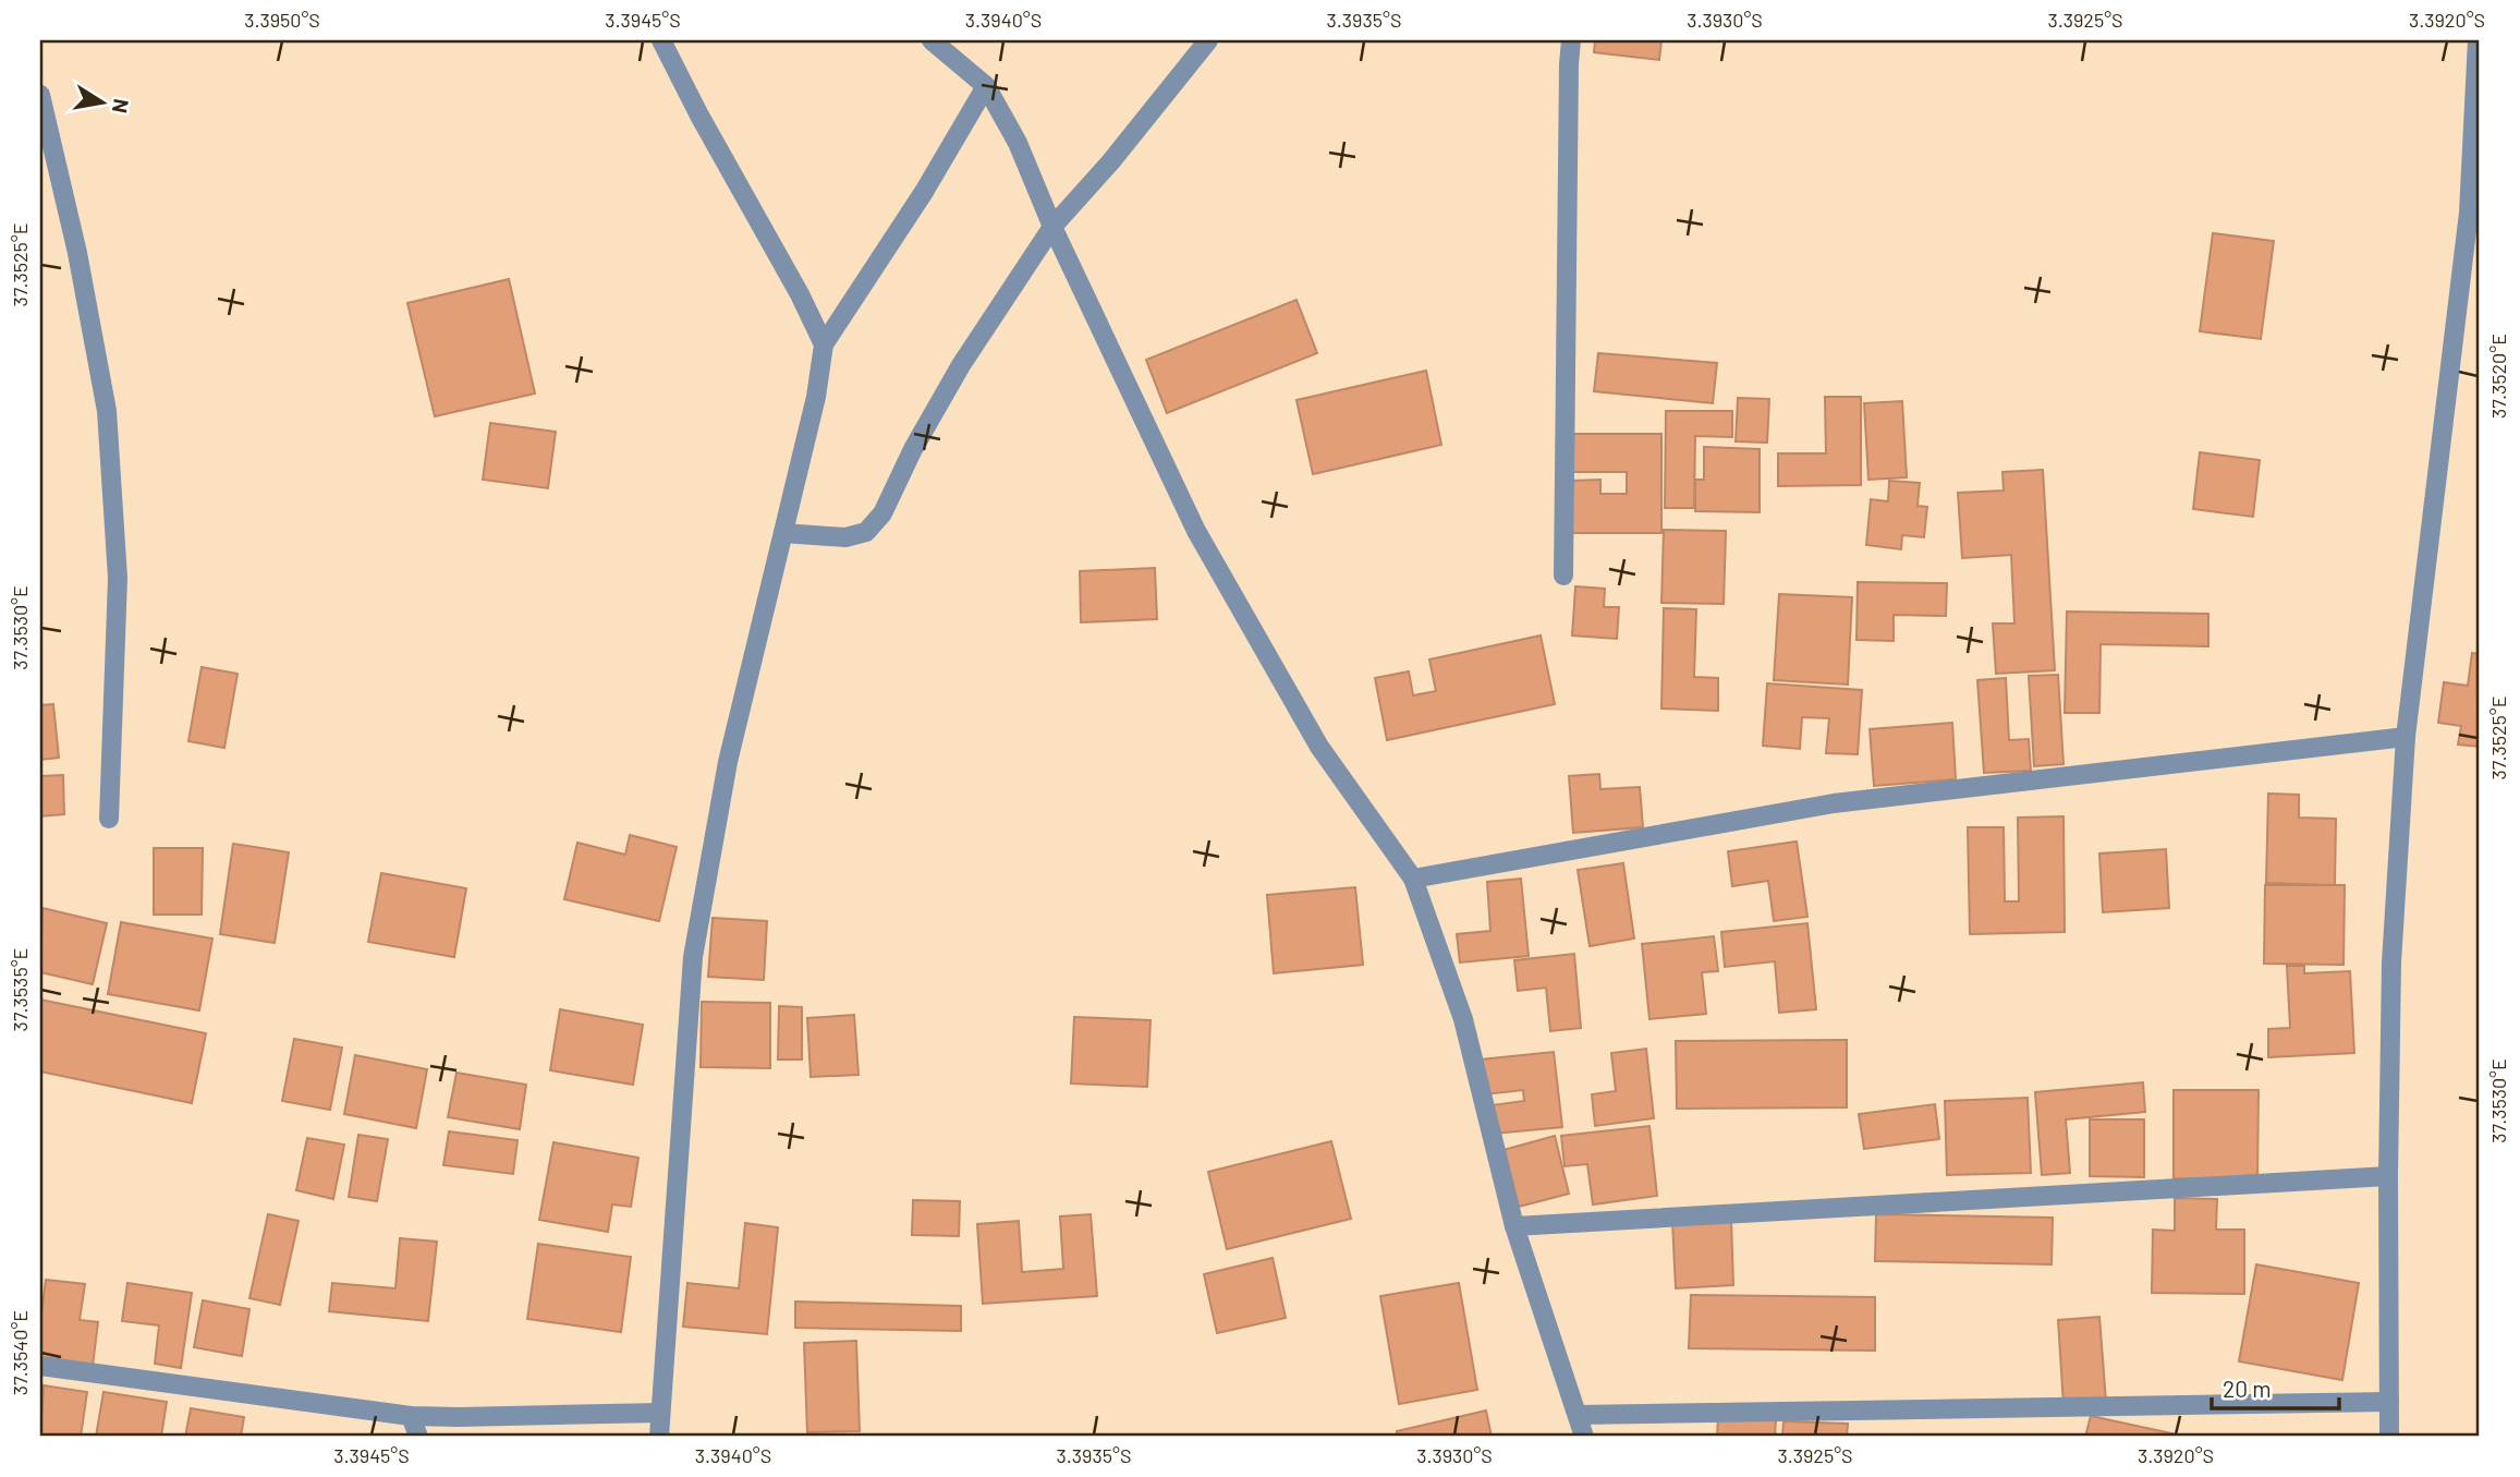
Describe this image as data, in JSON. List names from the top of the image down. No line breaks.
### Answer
{"scale_bar":"20 m","north":"right","coordinates":["3.3950°S","3.3945°S","3.3940°S","3.3935°S","3.3930°S","3.3925°S","3.3920°S","37.3525°E","37.3520°E","37.3530°E","37.3535°E","37.3540°E"]}
